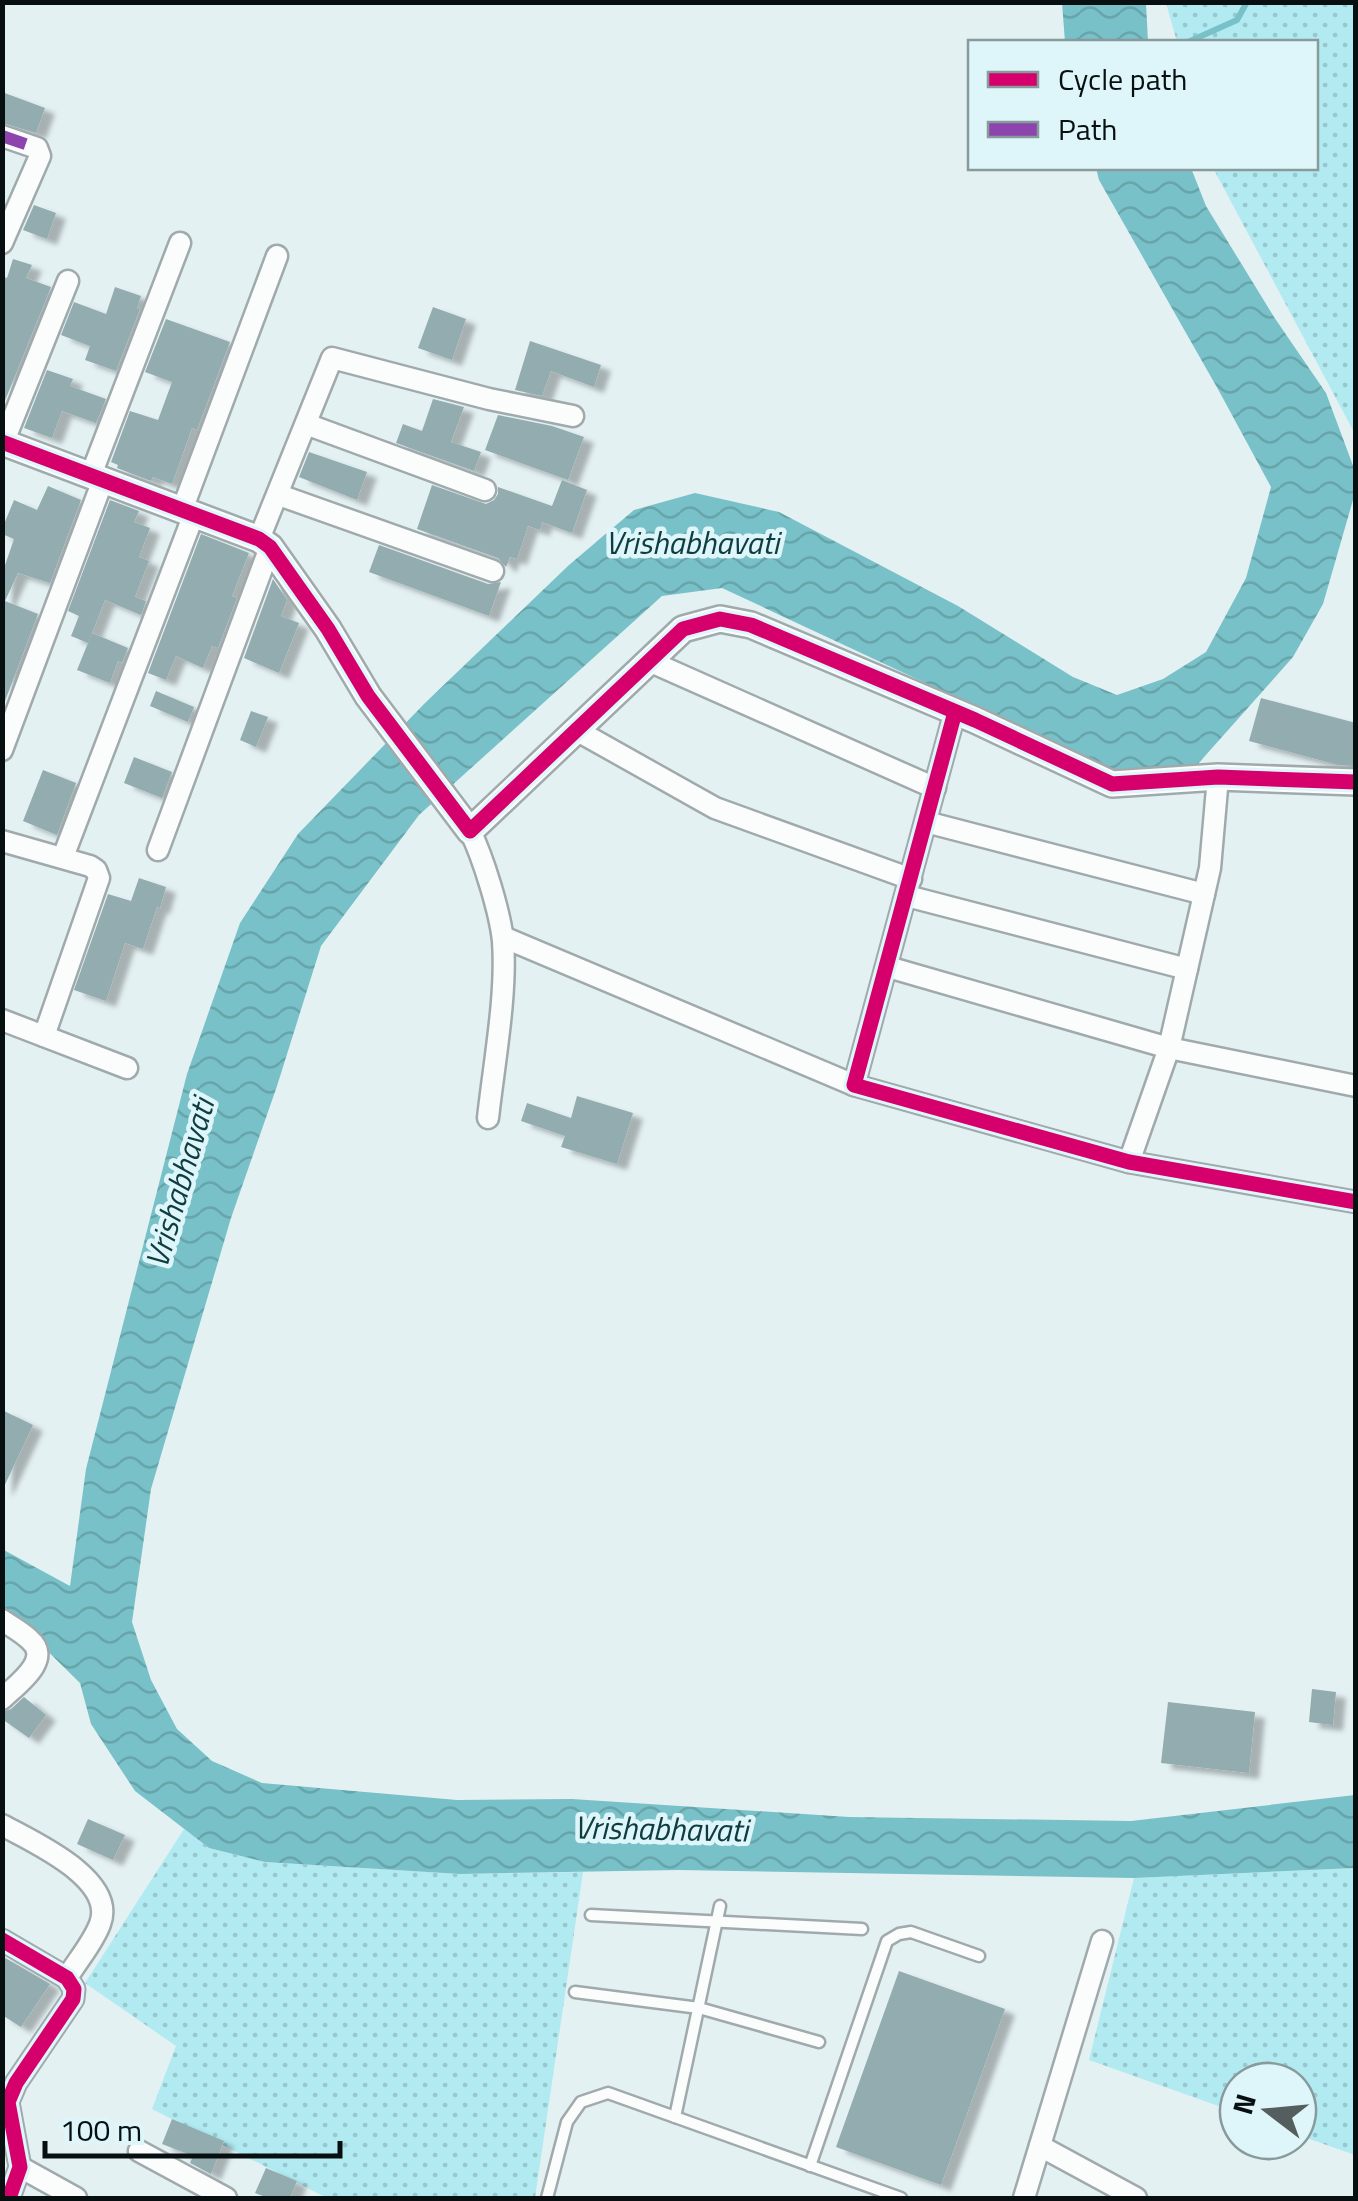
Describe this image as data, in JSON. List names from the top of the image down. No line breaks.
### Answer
{"water":["Vrishabhavati"],"legend":["Cycle path","Path"],"scale_bar":"100 m","north":"left"}
